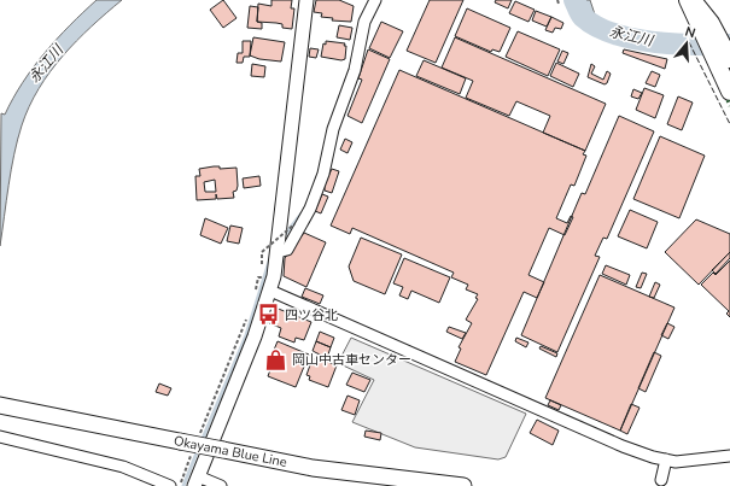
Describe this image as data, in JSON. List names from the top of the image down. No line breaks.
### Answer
{"streets":{"main road":["Okayama Blue Line"]},"water":["永江川"],"places":{"bus stop":["四ツ谷北"],"shop":["岡山中古車センター"]},"north":"top"}
